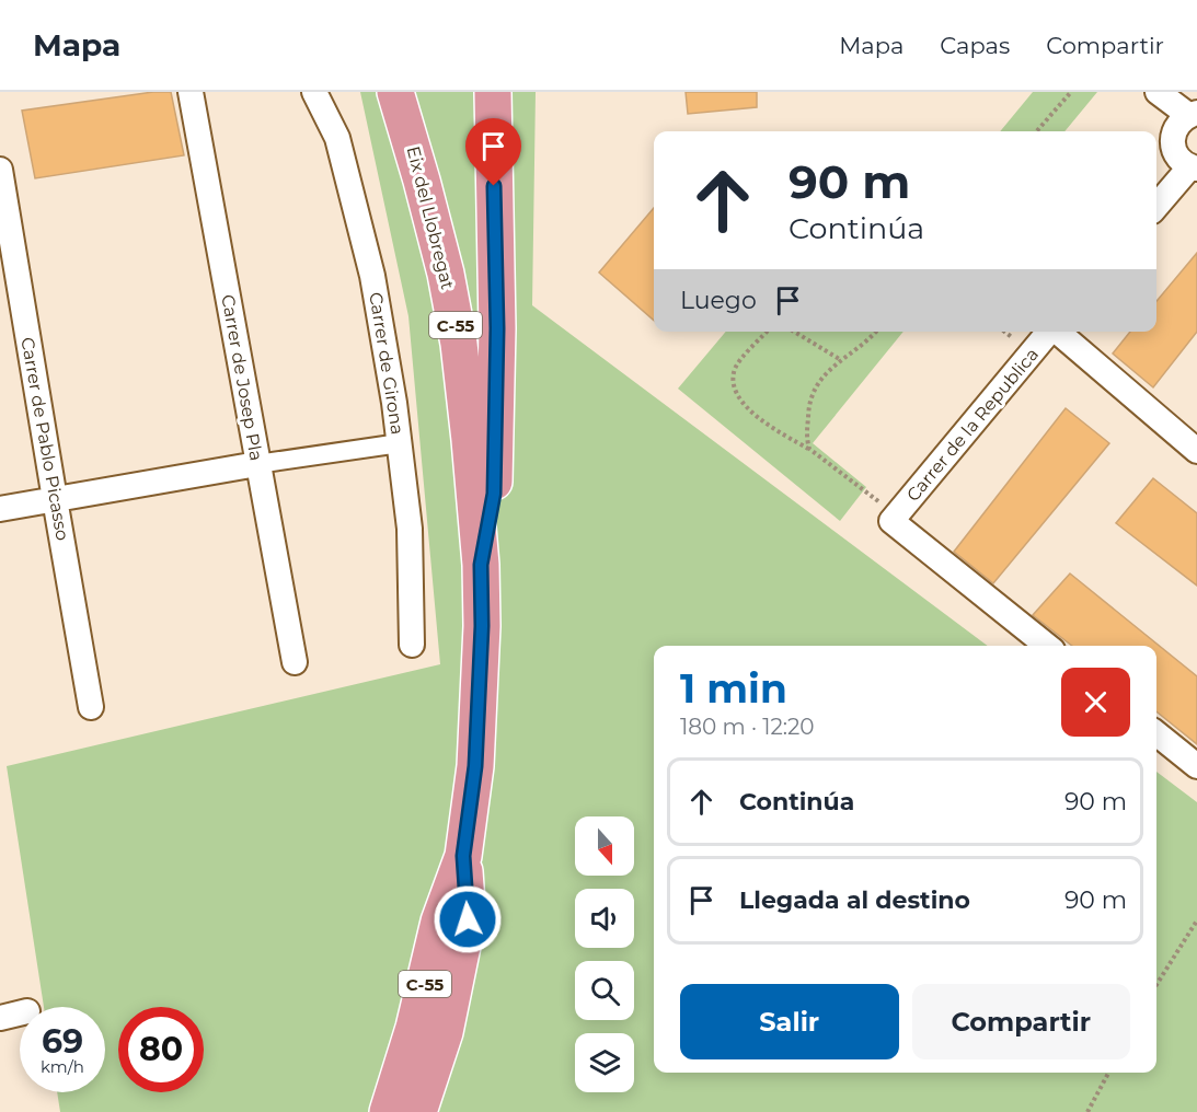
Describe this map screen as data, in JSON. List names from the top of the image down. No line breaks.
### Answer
{"streets":{"highway":["Eix del Llobregat","C-55"],"street":["Carrer de Girona","Carrer de Josep Pla","Carrer de la Republica","Carrer de Pablo Picasso"]},"north":"bottom","page":{"header":"Mapa","nav":["Mapa","Capas","Compartir"],"turn":["90 m","Continúa"],"then":"Luego","heading":["1 min","180 m · 12:20"],"list":[{"name":"Continúa","value":"90 m"},{"name":"Llegada al destino","value":"90 m"}],"buttons":["Salir","Compartir"],"speed":"69 km/h","limit":"80"}}
